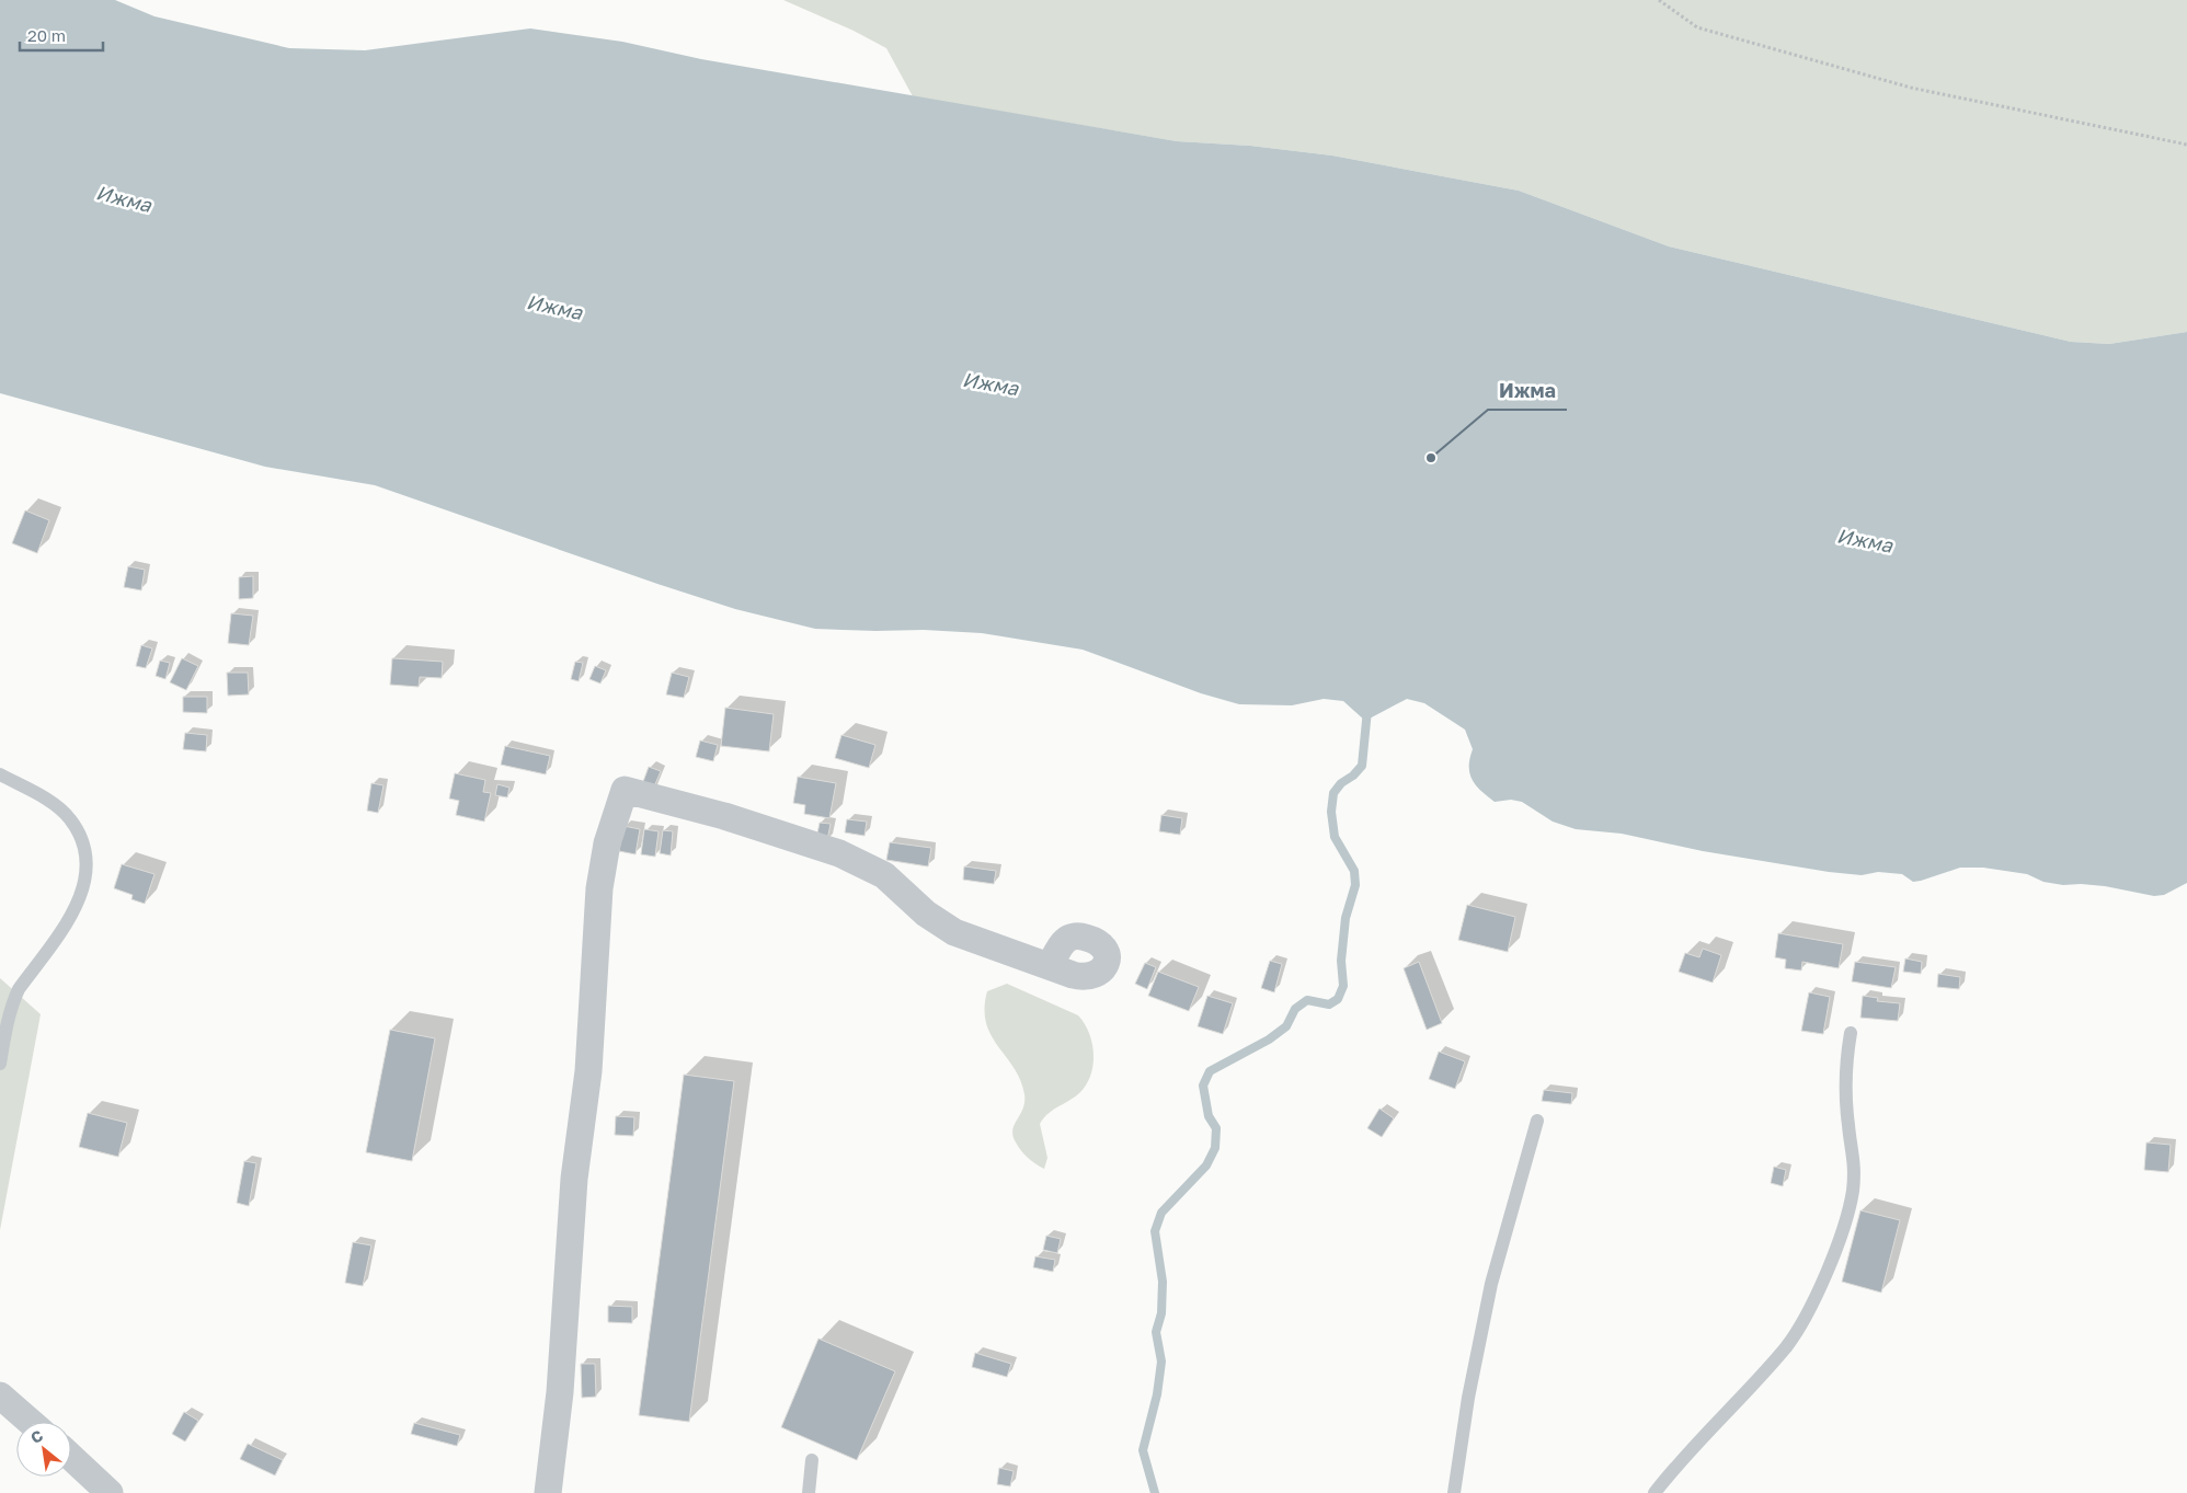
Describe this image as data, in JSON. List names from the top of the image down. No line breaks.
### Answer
{"water":["Ижма"],"places":["Ижма"],"scale_bar":"20 m","north":"top left"}
